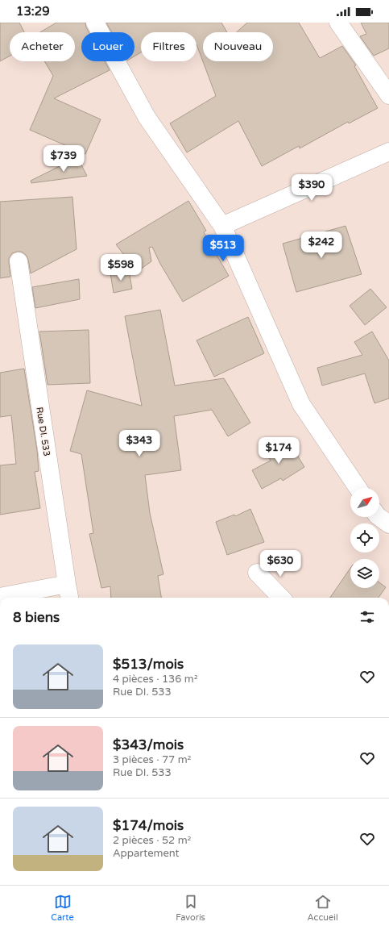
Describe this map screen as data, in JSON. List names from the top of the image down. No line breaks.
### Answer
{"streets":{"street":["Rue DI. 533"]},"north":"top right","page":{"status":"13:29","chip":["Acheter","Louer","Filtres","Nouveau"],"price":["$739","$390","$242","$513","$598","$343","$174","$630"],"heading":"8 biens","list":[{"name":"$513/mois","note":"4 pièces · 136 m² · Rue DI. 533"},{"name":"$343/mois","note":"3 pièces · 77 m² · Rue DI. 533"},{"name":"$174/mois","note":"2 pièces · 52 m² · Appartement"}],"tabs":["Carte","Favoris","Accueil"]}}
